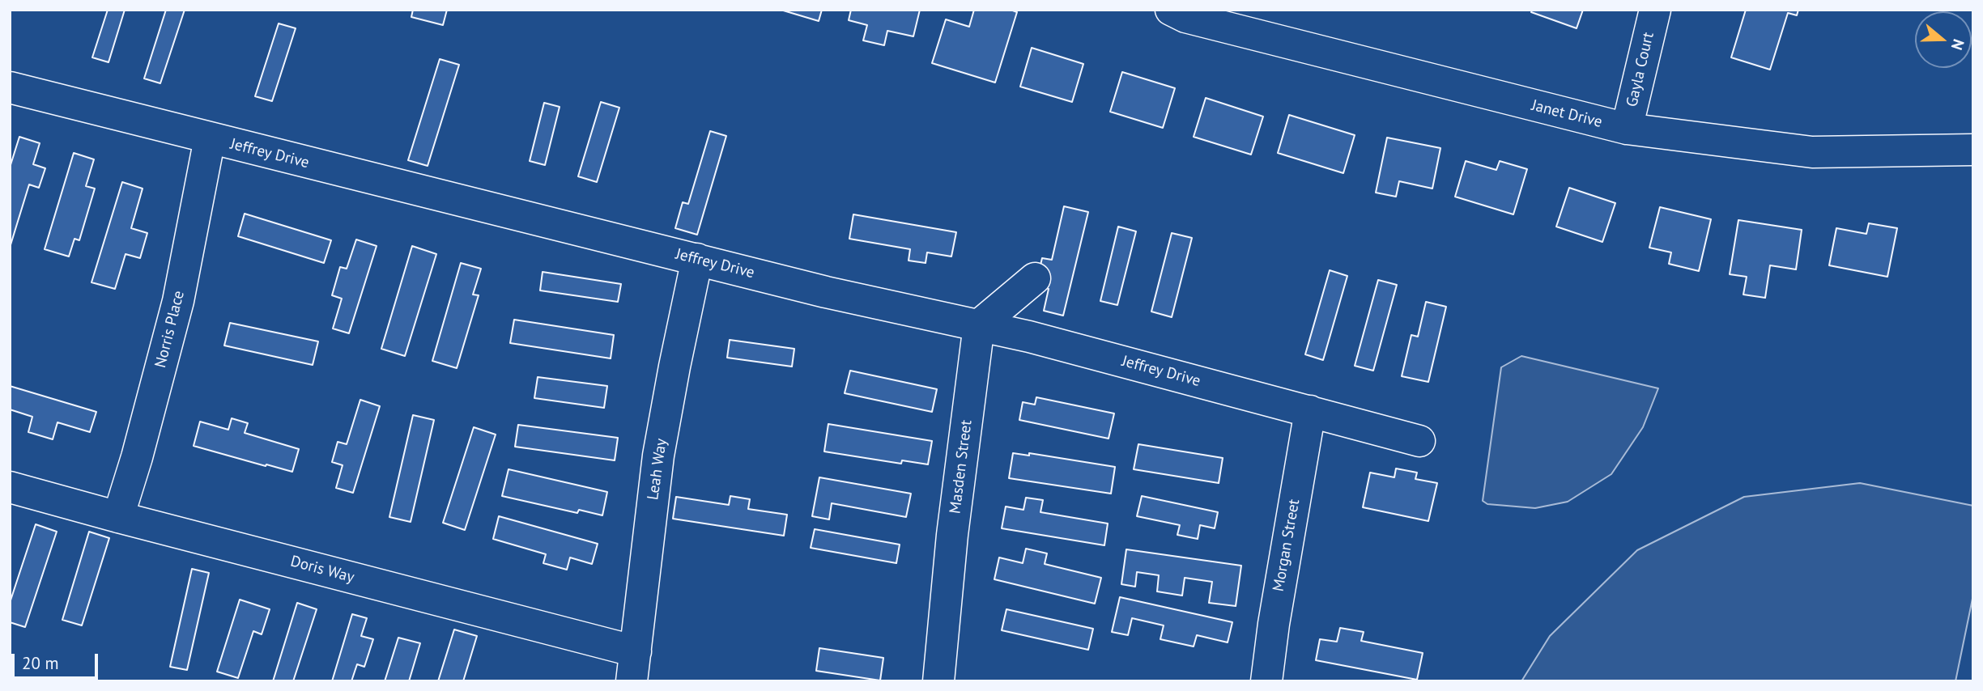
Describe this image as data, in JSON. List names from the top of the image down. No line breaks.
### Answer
{"streets":{"street":["Gayla Court","Janet Drive","Jeffrey Drive","Norris Place","Masden Street","Leah Way","Morgan Street","Doris Way"]},"crossings":[["Gayla Court","Janet Drive"],["Jeffrey Drive","Norris Place"],["Jeffrey Drive","Masden Street"],["Jeffrey Drive","Leah Way"],["Jeffrey Drive","Morgan Street"],["Norris Place","Doris Way"],["Leah Way","Doris Way"]],"scale_bar":"20 m","north":"right"}
